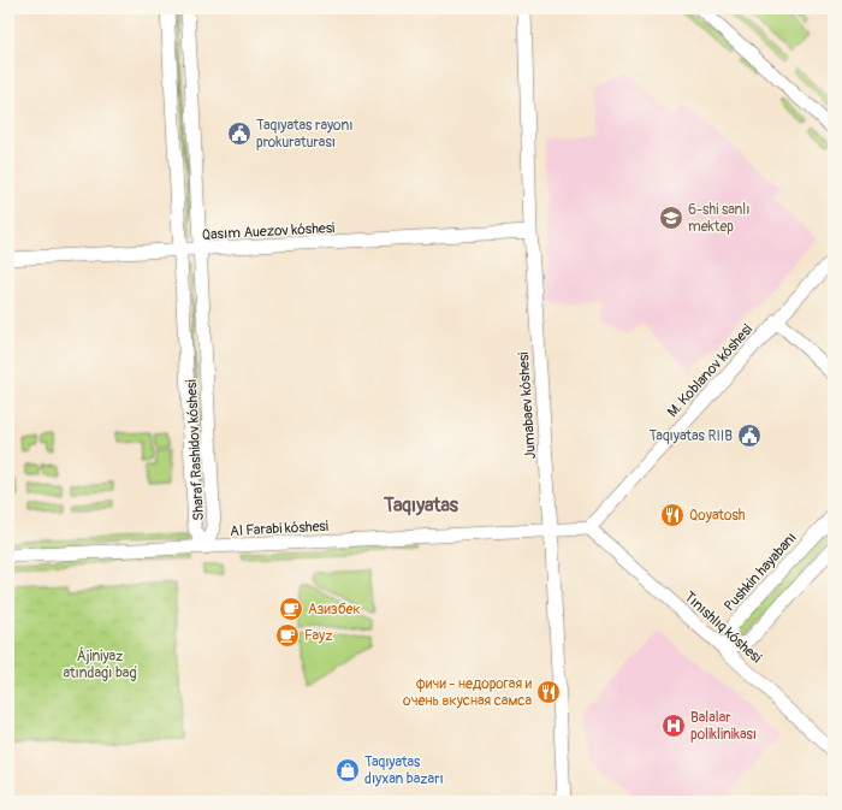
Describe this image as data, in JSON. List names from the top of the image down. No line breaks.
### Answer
{"streets":{"street":["Qasım Auezov kóshesi","M. Koblanov kóshesi","Jumabaev kóshesi","Sharaf Rashidov kóshesi","Al Farabi kóshesi","Pushkin hayabanı","Tınıshlıq kóshesi"]},"crossings":[["Qasım Auezov kóshesi","Jumabaev kóshesi"],["Qasım Auezov kóshesi","Sharaf Rashidov kóshesi"],["M. Koblanov kóshesi","Al Farabi kóshesi"],["M. Koblanov kóshesi","Tınıshlıq kóshesi"],["Jumabaev kóshesi","Al Farabi kóshesi"],["Sharaf Rashidov kóshesi","Al Farabi kóshesi"],["Al Farabi kóshesi","Tınıshlıq kóshesi"],["Pushkin hayabanı","Tınıshlıq kóshesi"]],"districts":["Taqıyatas"],"parks":["Ájiniyaz atındaǵı baǵ"],"places":{"public building":["Taqıyatas rayonı prokuraturası","Taqıyatas RIIB"],"school or university":["6-shi sanlı mektep"],"restaurant":["Qoyatosh","фичи - недорогая и очень вкусная самса"],"cafe":["Азизбек","Fayz"],"hospital":["Balalar poliklinikası"],"shop":["Taqıyatas dıyxan bazarı"]}}
